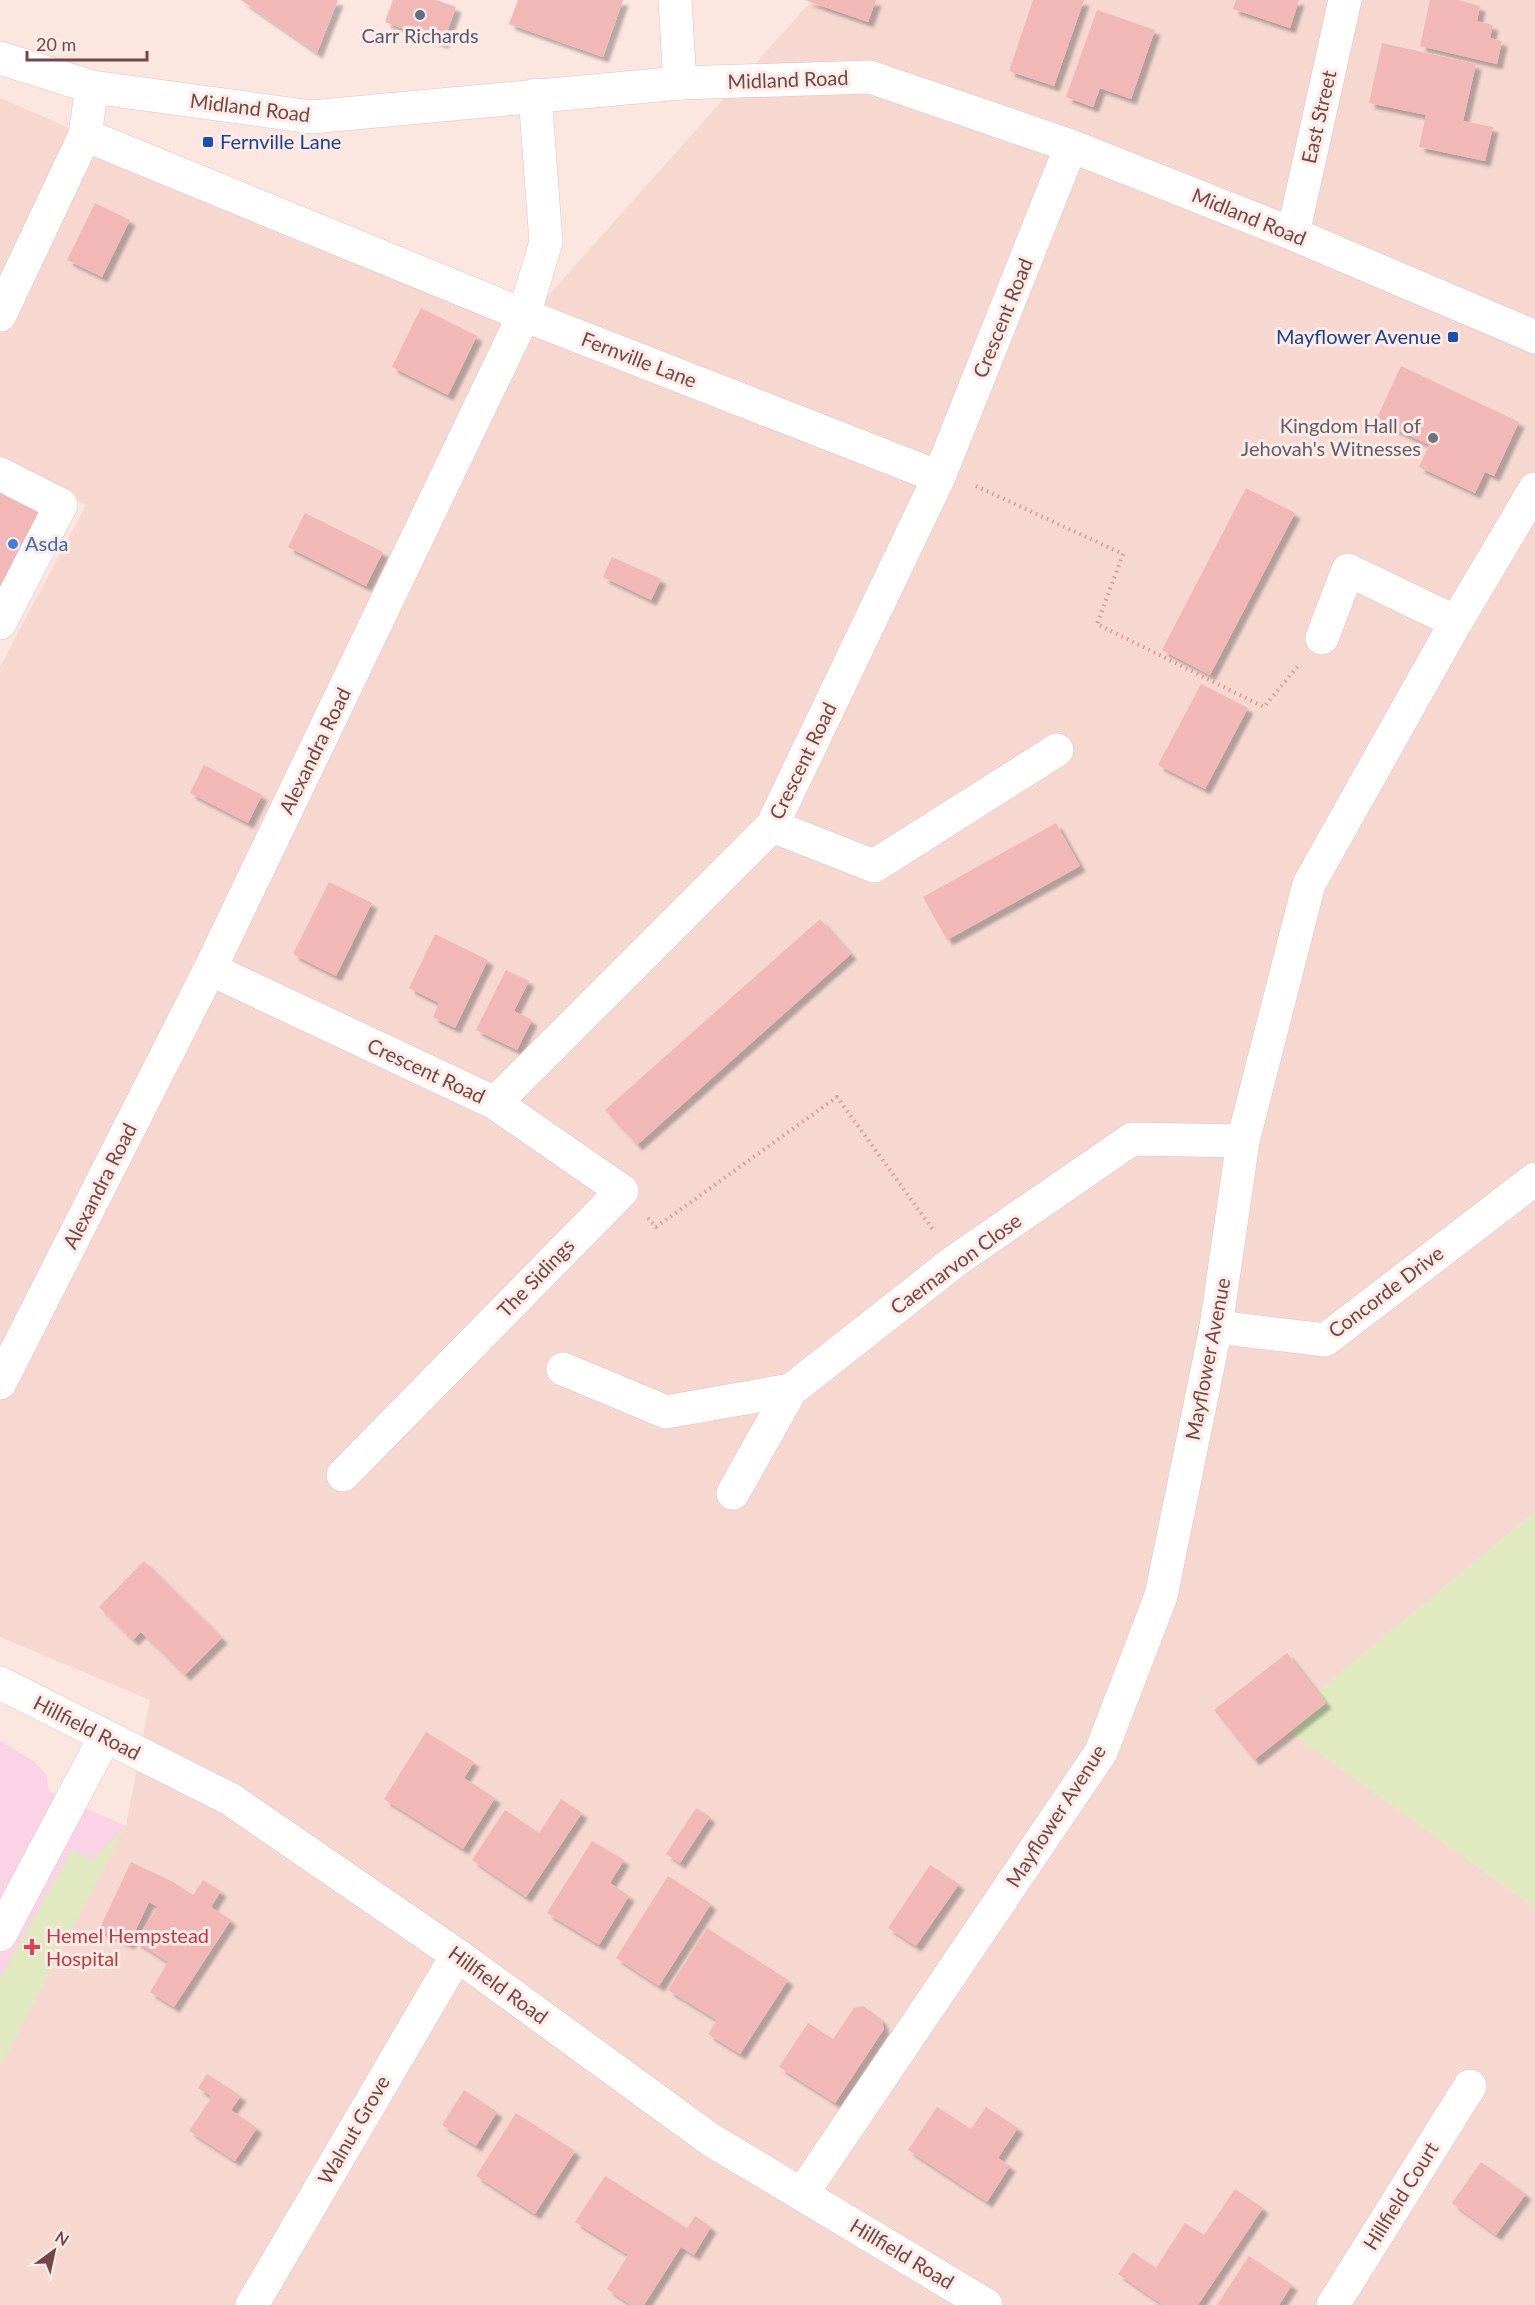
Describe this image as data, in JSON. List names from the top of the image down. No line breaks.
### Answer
{"streets":{"street":["Midland Road","East Street","Crescent Road","Fernville Lane","Alexandra Road","Caernarvon Close","The Sidings","Concorde Drive","Mayflower Avenue","Hillfield Road","Walnut Grove","Hillfield Court"]},"crossings":[["Midland Road","East Street"],["Midland Road","Crescent Road"],["Midland Road","Alexandra Road"],["Crescent Road","Fernville Lane"],["Crescent Road","Alexandra Road"],["Crescent Road","The Sidings"],["Fernville Lane","Alexandra Road"],["Caernarvon Close","Mayflower Avenue"],["Concorde Drive","Mayflower Avenue"],["Mayflower Avenue","Hillfield Road"],["Hillfield Road","Walnut Grove"]],"places":{"other":["Carr Richards","Kingdom Hall of Jehovah's Witnesses","Asda"],"transit":["Fernville Lane","Mayflower Avenue"],"health":["Hemel Hempstead Hospital"]},"scale_bar":"20 m","north":"top right"}
